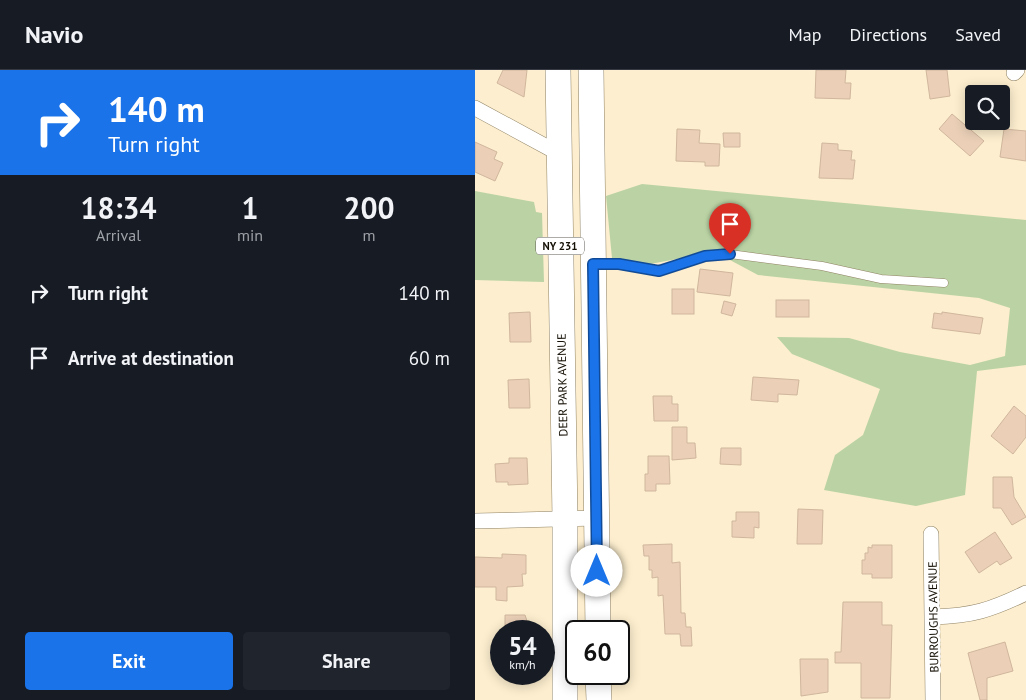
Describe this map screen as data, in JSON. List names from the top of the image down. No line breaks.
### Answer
{"streets":{"main road":["NY 231","DEER PARK AVENUE"],"street":["BURROUGHS AVENUE"]},"page":{"header":"Navio","nav":["Map","Directions","Saved"],"turn":["140 m","Turn right"],"eta":["18:34","Arrival","1","min","200","m"],"list":[{"name":"Turn right","value":"140 m"},{"name":"Arrive at destination","value":"60 m"}],"speed":"54 km/h","limit":"60","buttons":["Exit","Share"]}}
